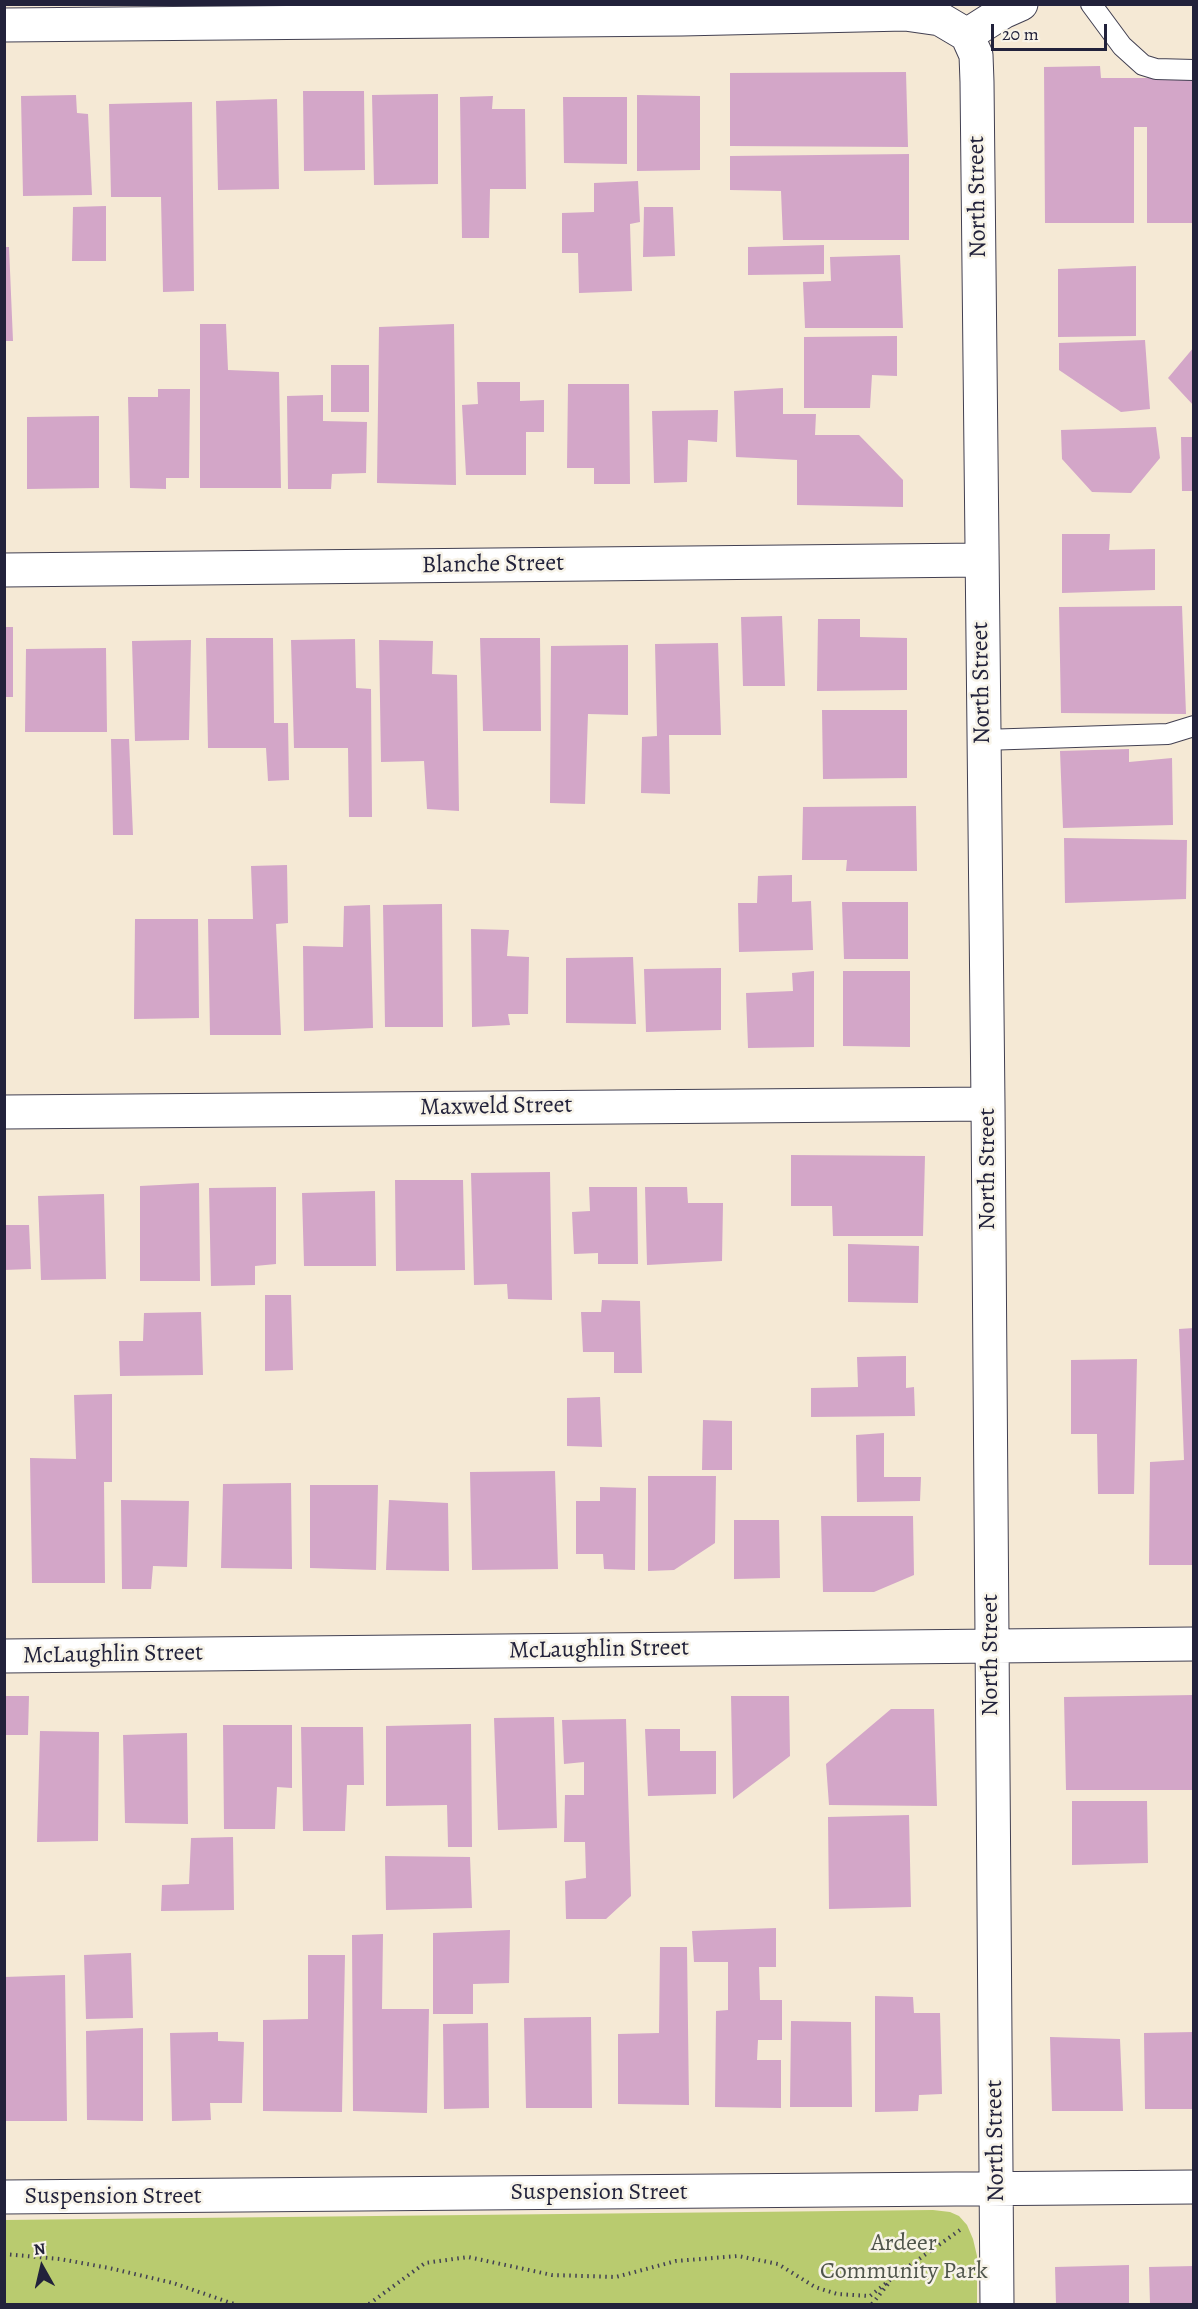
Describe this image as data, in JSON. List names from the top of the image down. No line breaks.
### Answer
{"streets":{"street":["North Street","Blanche Street","Maxweld Street","McLaughlin Street","Suspension Street"]},"crossings":[["North Street","Blanche Street"],["North Street","Maxweld Street"],["North Street","McLaughlin Street"],["North Street","Suspension Street"]],"parks":["Ardeer Community Park"],"scale_bar":"20 m","north":"top"}
